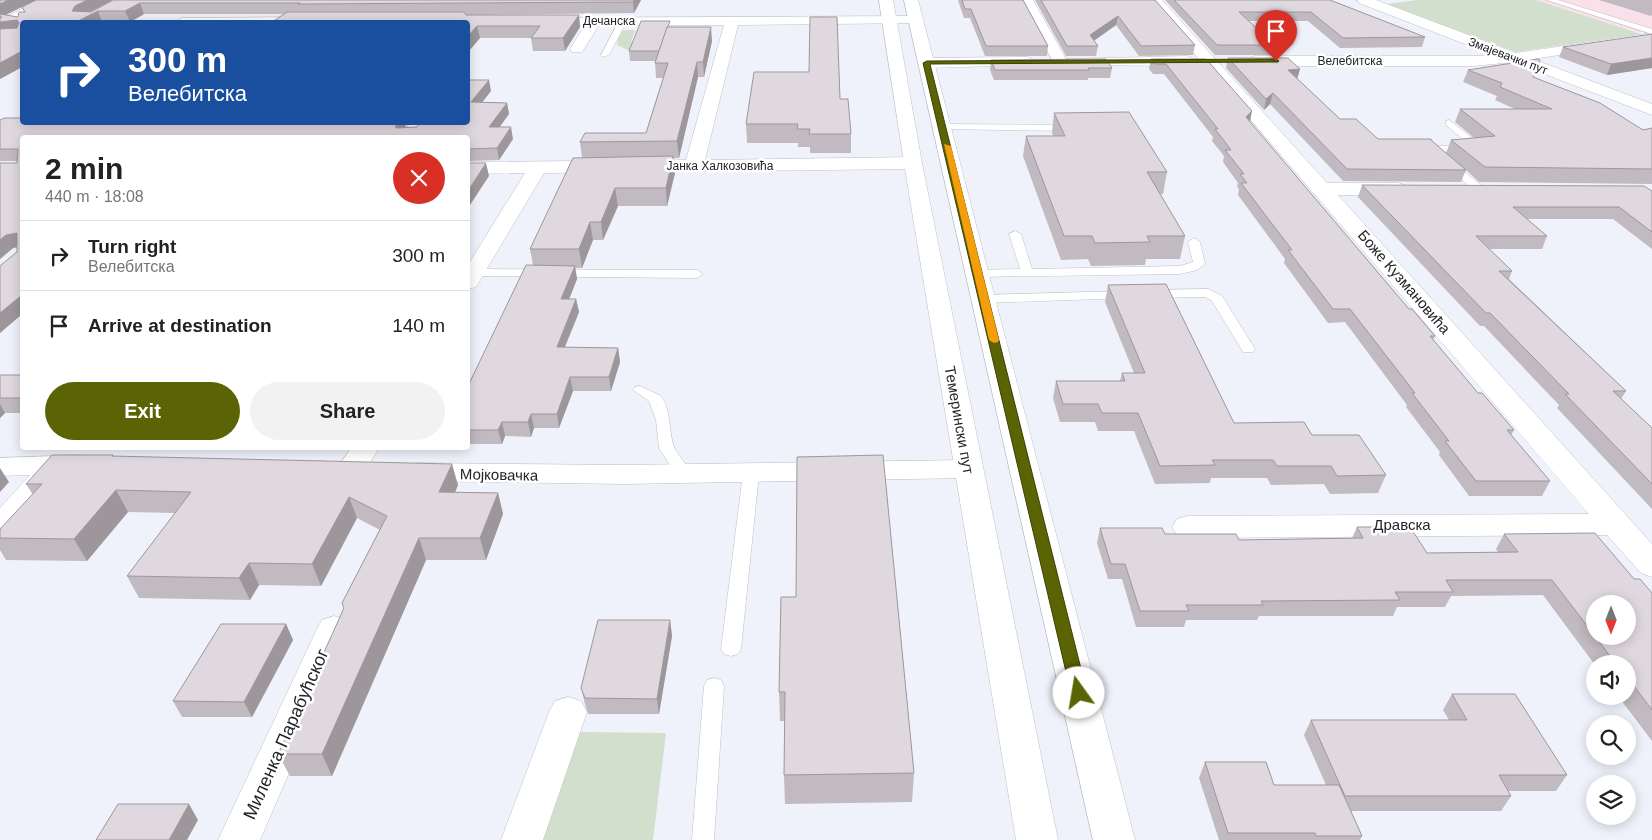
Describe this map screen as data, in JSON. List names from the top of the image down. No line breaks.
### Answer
{"streets":{"street":["Дечанска","Змајевачки пут","Велебитска","Јанка Халкозовића","Боже Кузмановића","Темерински пут","Мојковачка","Дравска","Миленка Парабућског"]},"crossings":[["Дечанска","Темерински пут"],["Змајевачки пут","Велебитска"],["Велебитска","Боже Кузмановића"],["Јанка Халкозовића","Темерински пут"],["Боже Кузмановића","Дравска"],["Темерински пут","Мојковачка"]],"north":"bottom","page":{"turn":["300 m","Велебитска"],"heading":["2 min","440 m · 18:08"],"list":[{"name":"Turn right","note":"Велебитска","value":"300 m"},{"name":"Arrive at destination","value":"140 m"}],"buttons":["Exit","Share"]}}
